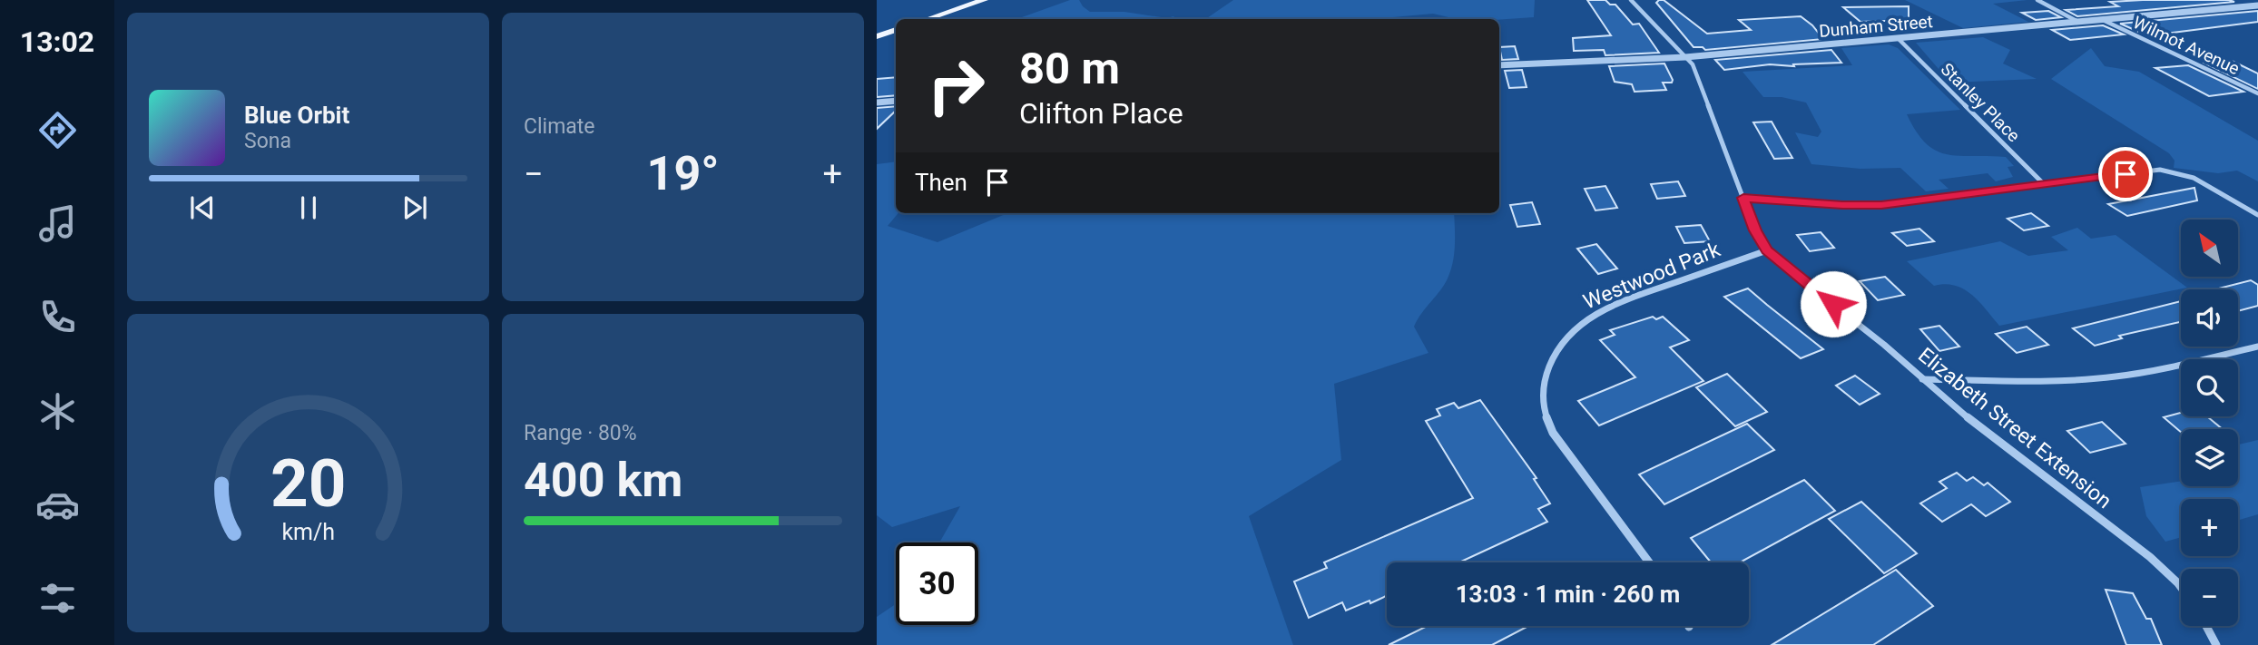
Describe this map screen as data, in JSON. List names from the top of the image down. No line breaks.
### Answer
{"streets":{"street":["Dunham Street","Wilmot Avenue","Stanley Place","Westwood Park","Elizabeth Street Extension"]},"crossings":[["Dunham Street","Wilmot Avenue"],["Dunham Street","Stanley Place"],["Dunham Street","Elizabeth Street Extension"],["Westwood Park","Elizabeth Street Extension"]],"north":"top left","page":{"tabs":"13:02","tile":["Climate",["Range · 80%","400 km"]],"turn":["80 m","Clifton Place"],"song":["Blue Orbit","Sona"],"heat":["−","19°","+"],"then":"Then","map_buttons":["+","−"],"limit":"30","trip":"13:03 · 1 min · 260 m","gauge":["20","km/h"]}}
